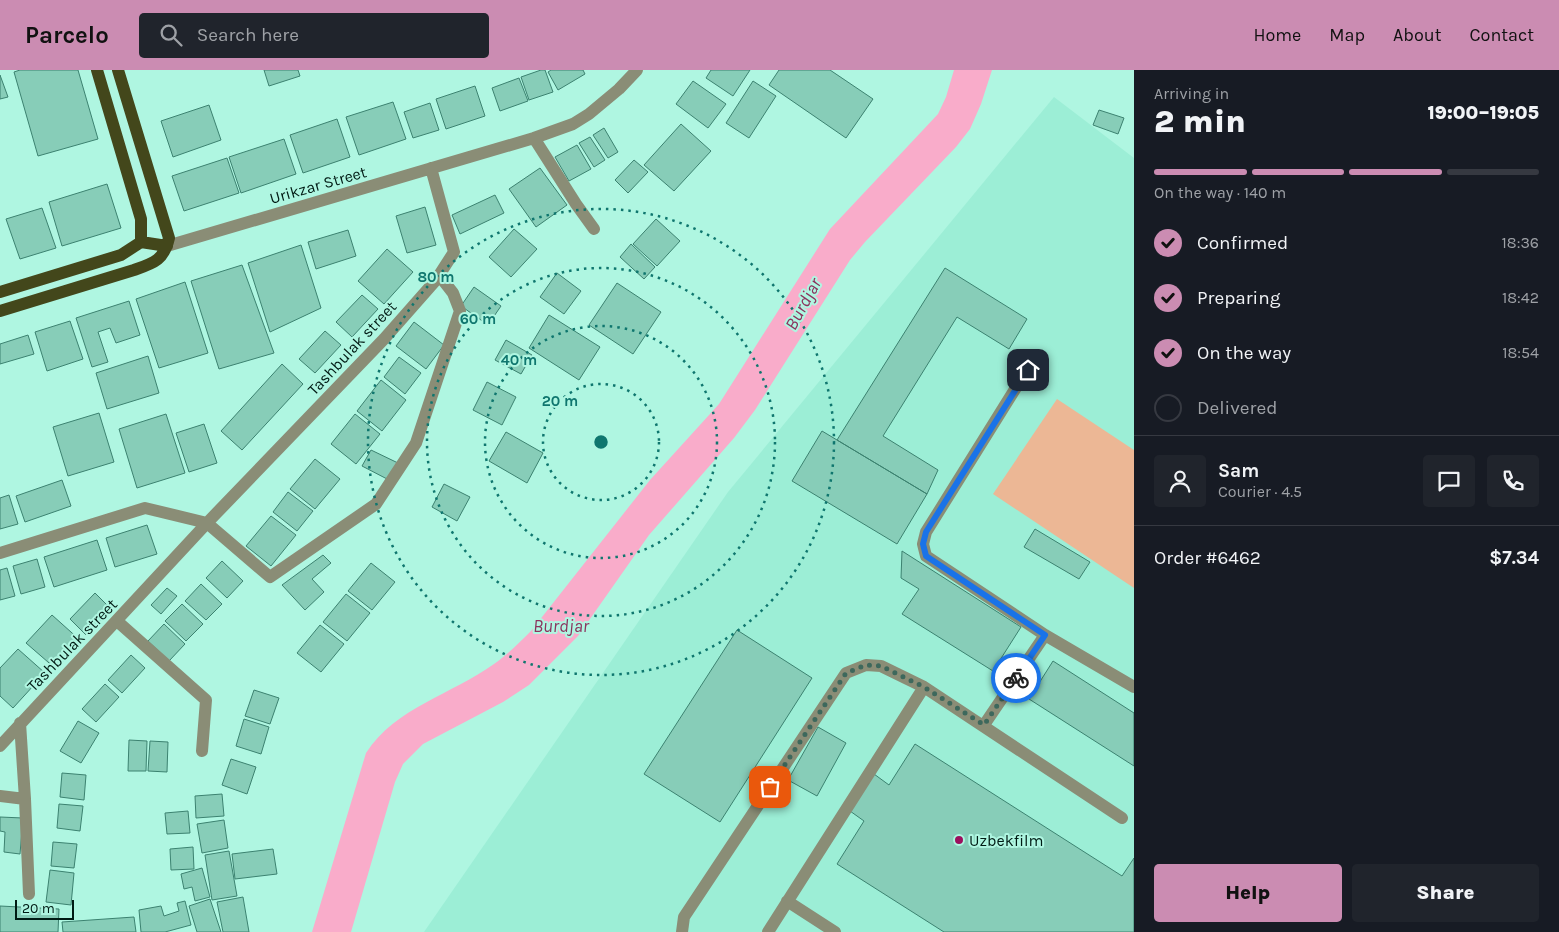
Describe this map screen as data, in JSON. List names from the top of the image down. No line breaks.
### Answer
{"streets":{"street":["Urikzar Street","Tashbulak street"]},"crossings":[["Urikzar Street","Tashbulak street"]],"water":["Burdjar"],"places":["Uzbekfilm"],"scale_bar":"20 m","page":{"header":"Parcelo","search":"Search here","nav":["Home","Map","About","Contact"],"heading":["2 min","Arriving in","19:00–19:05"],"panel":["Sam","Courier · 4.5","Order #6462","$7.34"],"bar":"On the way · 140 m","list":[["Confirmed","18:36"],["Preparing","18:42"],["On the way","18:54"],"Delivered"],"buttons":["Help","Share"],"scale":"20 m"},"rings":["80 m","60 m","40 m","20 m"]}
